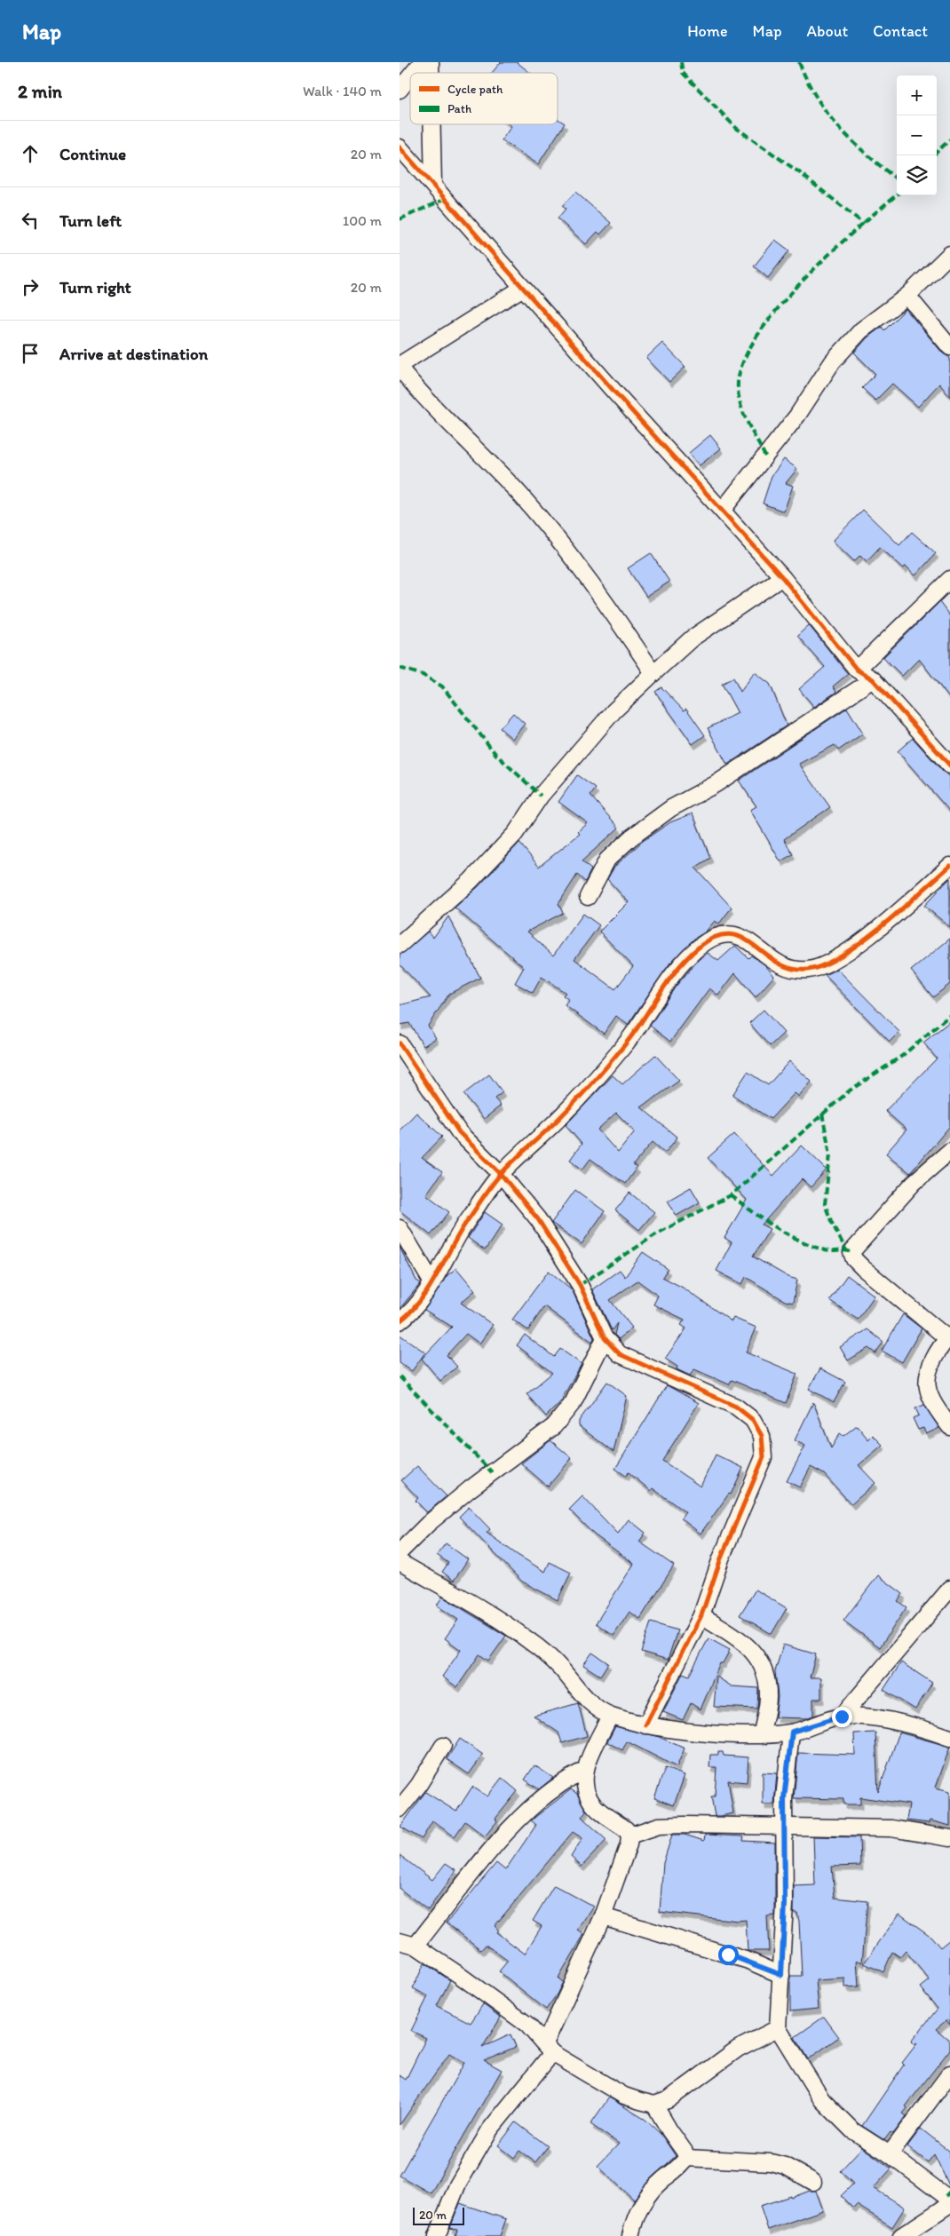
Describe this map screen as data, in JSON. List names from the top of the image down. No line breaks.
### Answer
{"legend":["Cycle path","Path"],"scale_bar":"20 m","page":{"header":"Map","nav":["Home","Map","About","Contact"],"heading":["2 min","Walk · 140 m"],"map_buttons":["+","−"],"list":[["Continue","20 m"],["Turn left","100 m"],["Turn right","20 m"],"Arrive at destination"],"scale":"20 m"}}
